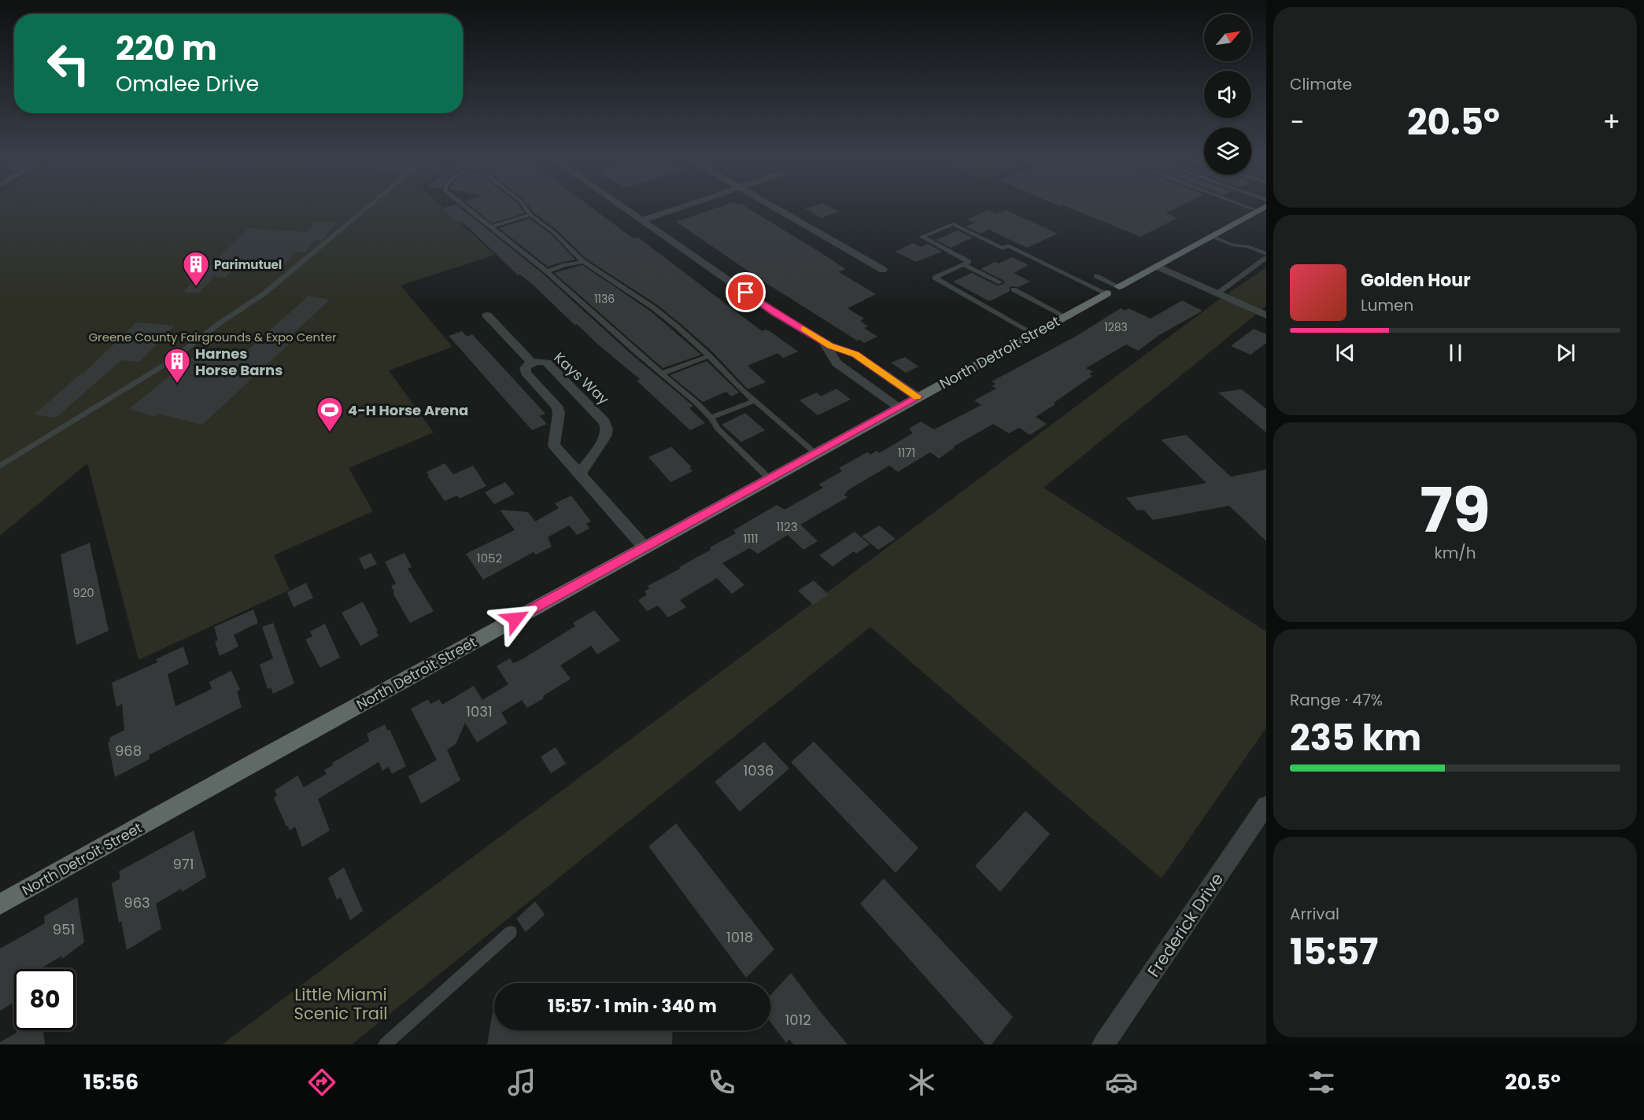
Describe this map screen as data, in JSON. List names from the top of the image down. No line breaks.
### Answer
{"streets":{"highway":["North Detroit Street"],"street":["Kays Way","Frederick Drive"]},"crossings":[["North Detroit Street","Kays Way"]],"parks":["Greene County Fairgrounds & Expo Center","Little Miami Scenic Trail"],"places":{"building":["Parimutuel","Harnes Horse Barns"],"sports":["4-H Horse Arena"]},"house_numbers":["1136","1283","1171","1123","1111","1052","920","1031","968","1036","971","963","951","1018","1012"],"north":"top right","page":{"tile":["Climate",["79","km/h"],["Range · 47%","235 km"],["Arrival","15:57"]],"turn":["220 m","Omalee Drive"],"heat":["−","20.5°","+"],"song":["Golden Hour","Lumen"],"limit":"80","trip":"15:57 · 1 min · 340 m","tabs":["15:56","20.5°"]}}
